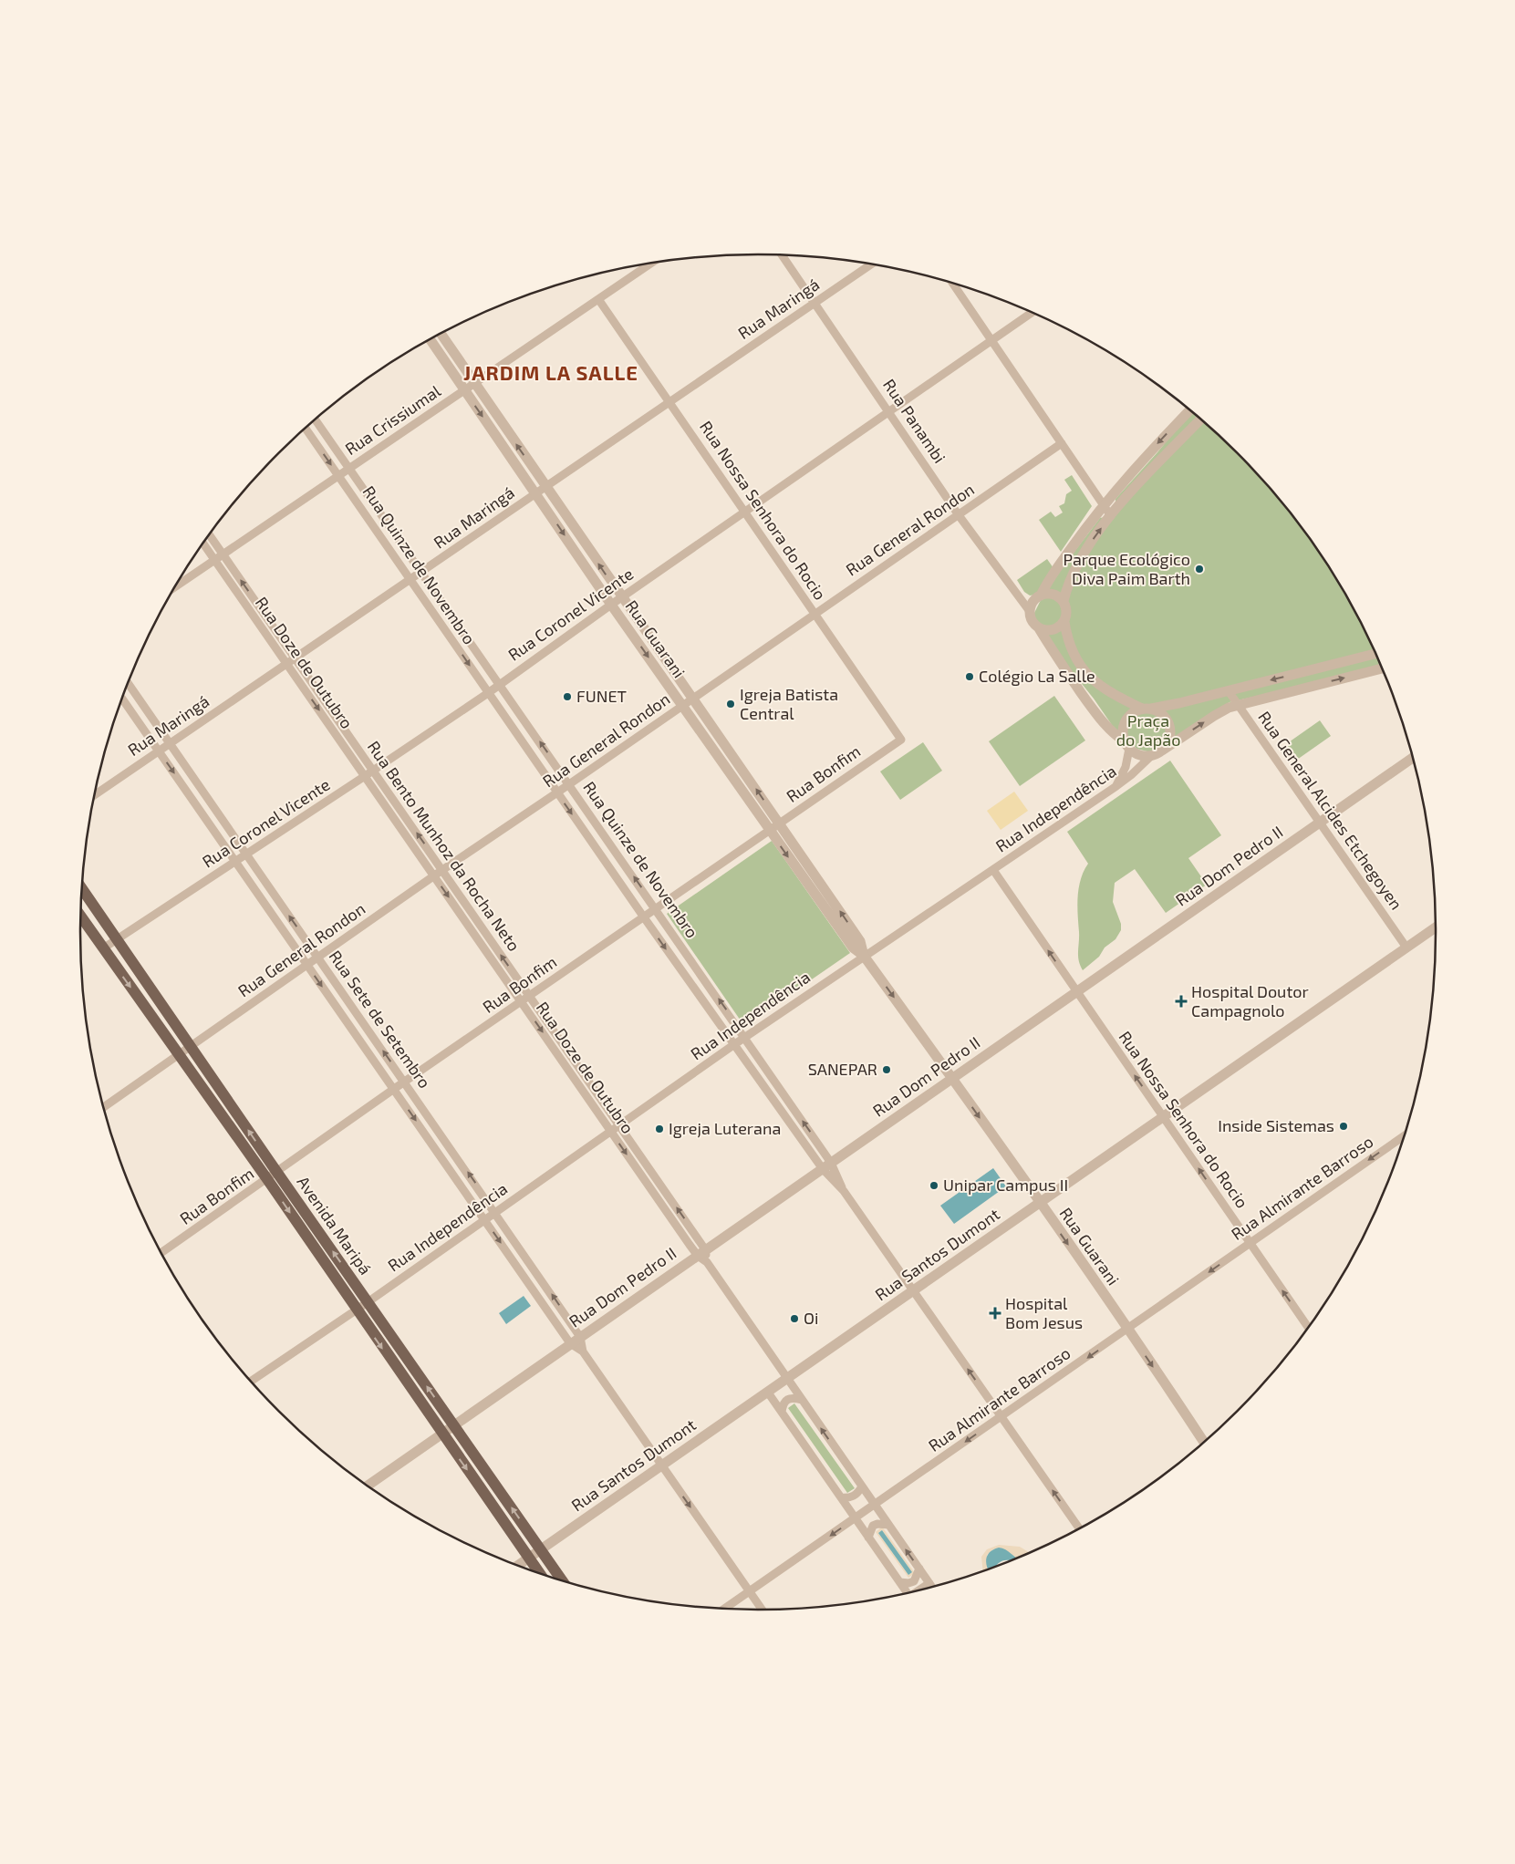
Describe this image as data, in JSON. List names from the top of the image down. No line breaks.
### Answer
{"streets":{"main road":["Avenida Maripá"],"street":["Rua Maringá","Rua Crissiumal","Rua Panambi","Rua Nossa Senhora do Rocio","Rua General Rondon","Rua Quinze de Novembro","Rua Coronel Vicente","Rua Guarani","Rua Doze de Outubro","Rua Bonfim","Rua Independência","Rua General Alcides Etchegoyen","Rua Bento Munhoz da Rocha Neto","Rua Dom Pedro II","Rua Sete de Setembro","Rua Almirante Barroso","Rua Santos Dumont"]},"crossings":[["Rua Maringá","Rua Panambi"],["Rua Maringá","Rua Nossa Senhora do Rocio"],["Rua Maringá","Rua Quinze de Novembro"],["Rua Maringá","Rua Guarani"],["Rua Maringá","Rua Doze de Outubro"],["Rua Maringá","Rua Bento Munhoz da Rocha Neto"],["Rua Maringá","Rua Sete de Setembro"],["Rua Crissiumal","Rua Nossa Senhora do Rocio"],["Rua Crissiumal","Rua Quinze de Novembro"],["Rua Crissiumal","Rua Guarani"],["Rua Crissiumal","Rua Doze de Outubro"],["Rua Crissiumal","Rua Bento Munhoz da Rocha Neto"],["Rua Panambi","Rua General Rondon"],["Rua Panambi","Rua Coronel Vicente"],["Rua Nossa Senhora do Rocio","Rua General Rondon"],["Rua Nossa Senhora do Rocio","Rua Coronel Vicente"],["Rua Nossa Senhora do Rocio","Rua Bonfim"],["Rua Nossa Senhora do Rocio","Rua Independência"],["Rua Nossa Senhora do Rocio","Rua Dom Pedro II"],["Rua Nossa Senhora do Rocio","Rua Almirante Barroso"],["Rua Nossa Senhora do Rocio","Rua Santos Dumont"],["Rua General Rondon","Rua Quinze de Novembro"],["Rua General Rondon","Rua Guarani"],["Rua General Rondon","Rua Doze de Outubro"],["Rua General Rondon","Rua Bento Munhoz da Rocha Neto"],["Rua General Rondon","Rua Sete de Setembro"],["Rua General Rondon","Avenida Maripá"],["Rua Quinze de Novembro","Rua Coronel Vicente"],["Rua Quinze de Novembro","Rua Bonfim"],["Rua Quinze de Novembro","Rua Independência"],["Rua Quinze de Novembro","Rua Dom Pedro II"],["Rua Quinze de Novembro","Rua Almirante Barroso"],["Rua Quinze de Novembro","Rua Santos Dumont"],["Rua Coronel Vicente","Rua Guarani"],["Rua Coronel Vicente","Rua Doze de Outubro"],["Rua Coronel Vicente","Rua Bento Munhoz da Rocha Neto"],["Rua Coronel Vicente","Rua Sete de Setembro"],["Rua Coronel Vicente","Avenida Maripá"],["Rua Guarani","Rua Bonfim"],["Rua Guarani","Rua Independência"],["Rua Guarani","Rua Dom Pedro II"],["Rua Guarani","Rua Almirante Barroso"],["Rua Guarani","Rua Santos Dumont"],["Rua Doze de Outubro","Rua Bonfim"],["Rua Doze de Outubro","Rua Independência"],["Rua Doze de Outubro","Rua Bento Munhoz da Rocha Neto"],["Rua Doze de Outubro","Rua Dom Pedro II"],["Rua Bonfim","Rua Bento Munhoz da Rocha Neto"],["Rua Bonfim","Rua Sete de Setembro"],["Rua Bonfim","Avenida Maripá"],["Rua Independência","Rua Bento Munhoz da Rocha Neto"],["Rua Independência","Rua Sete de Setembro"],["Rua Independência","Avenida Maripá"],["Rua General Alcides Etchegoyen","Rua Dom Pedro II"],["Rua General Alcides Etchegoyen","Rua Santos Dumont"],["Rua Bento Munhoz da Rocha Neto","Rua Dom Pedro II"],["Rua Bento Munhoz da Rocha Neto","Rua Santos Dumont"],["Rua Dom Pedro II","Rua Sete de Setembro"],["Rua Dom Pedro II","Avenida Maripá"],["Avenida Maripá","Rua Santos Dumont"]],"one_way":["Rua Nossa Senhora do Rocio","Rua Doze de Outubro","Rua Bento Munhoz da Rocha Neto","Rua Almirante Barroso"],"districts":["JARDIM LA SALLE"],"parks":["Praça do Japão"],"places":{"other":["Parque Ecológico Diva Paim Barth","Colégio La Salle","FUNET","Igreja Batista Central","SANEPAR","Inside Sistemas","Igreja Luterana","Unipar Campus II","Oi"],"health":["Hospital Doutor Campagnolo","Hospital Bom Jesus"]}}
